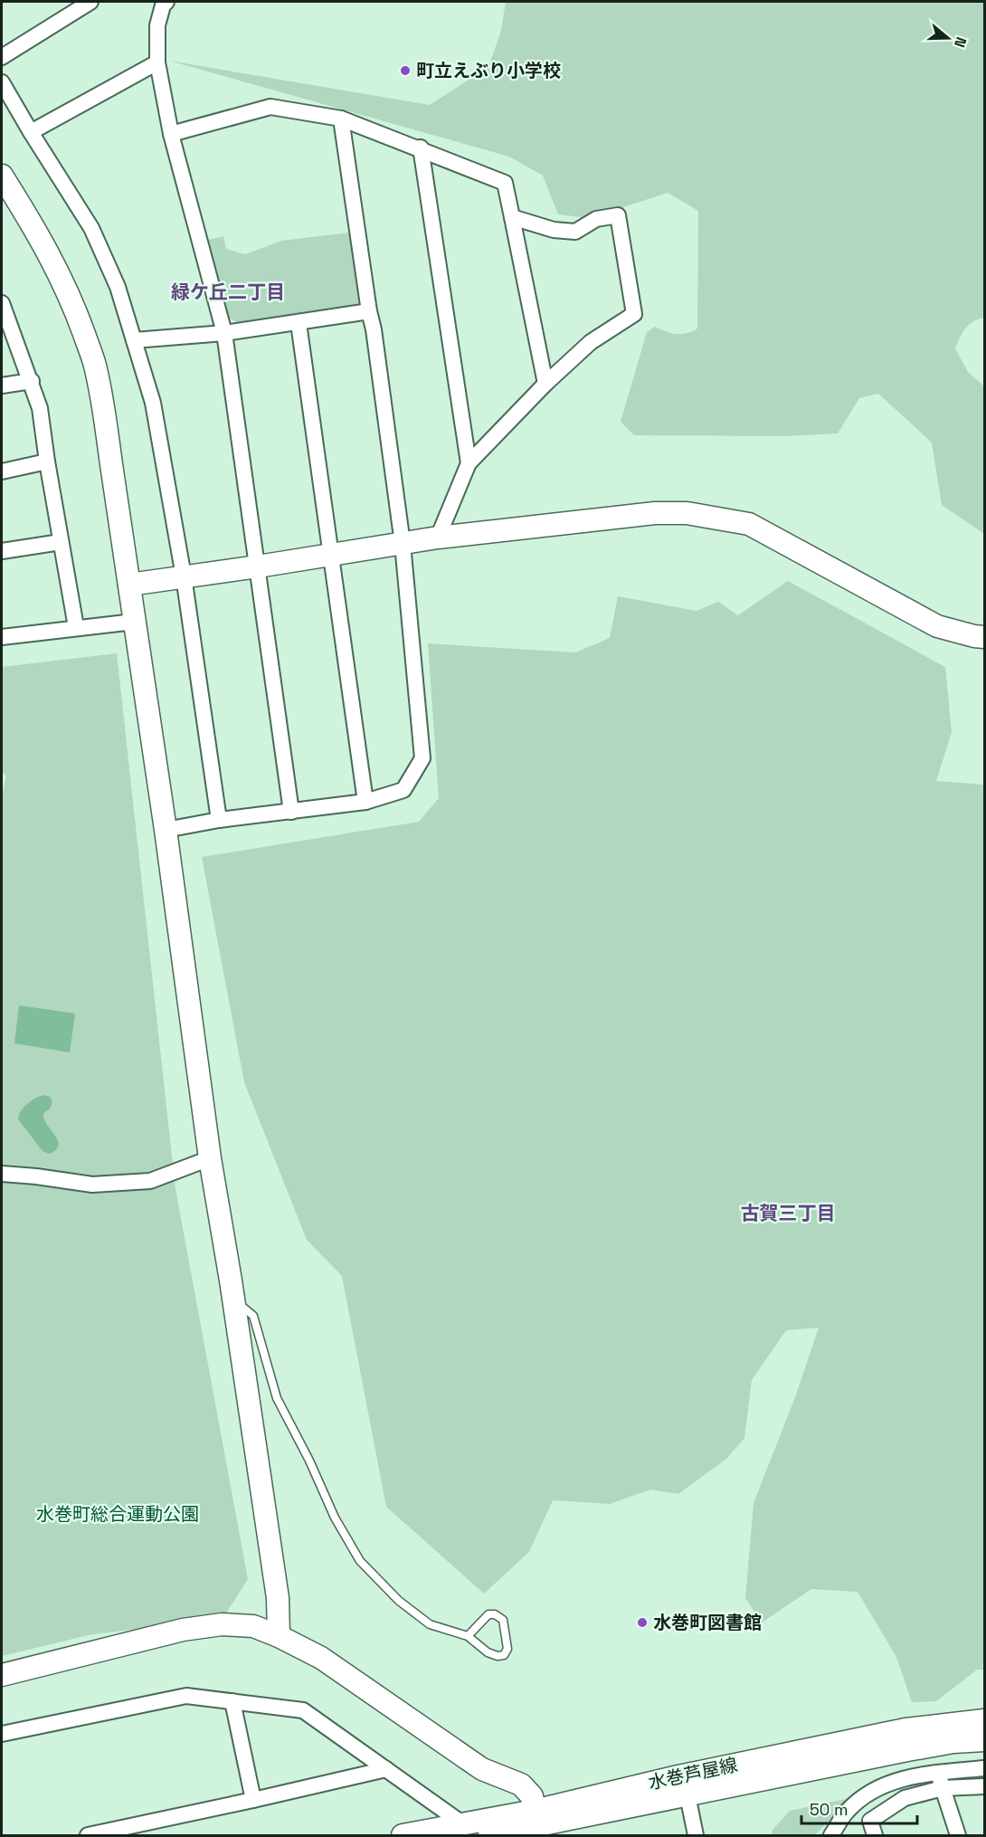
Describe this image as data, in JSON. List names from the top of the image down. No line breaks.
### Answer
{"streets":{"street":["水巻芦屋線"]},"districts":["緑ケ丘二丁目","古賀三丁目"],"parks":["水巻町総合運動公園"],"places":["町立えぶり小学校","水巻町図書館"],"scale_bar":"50 m","north":"right"}
